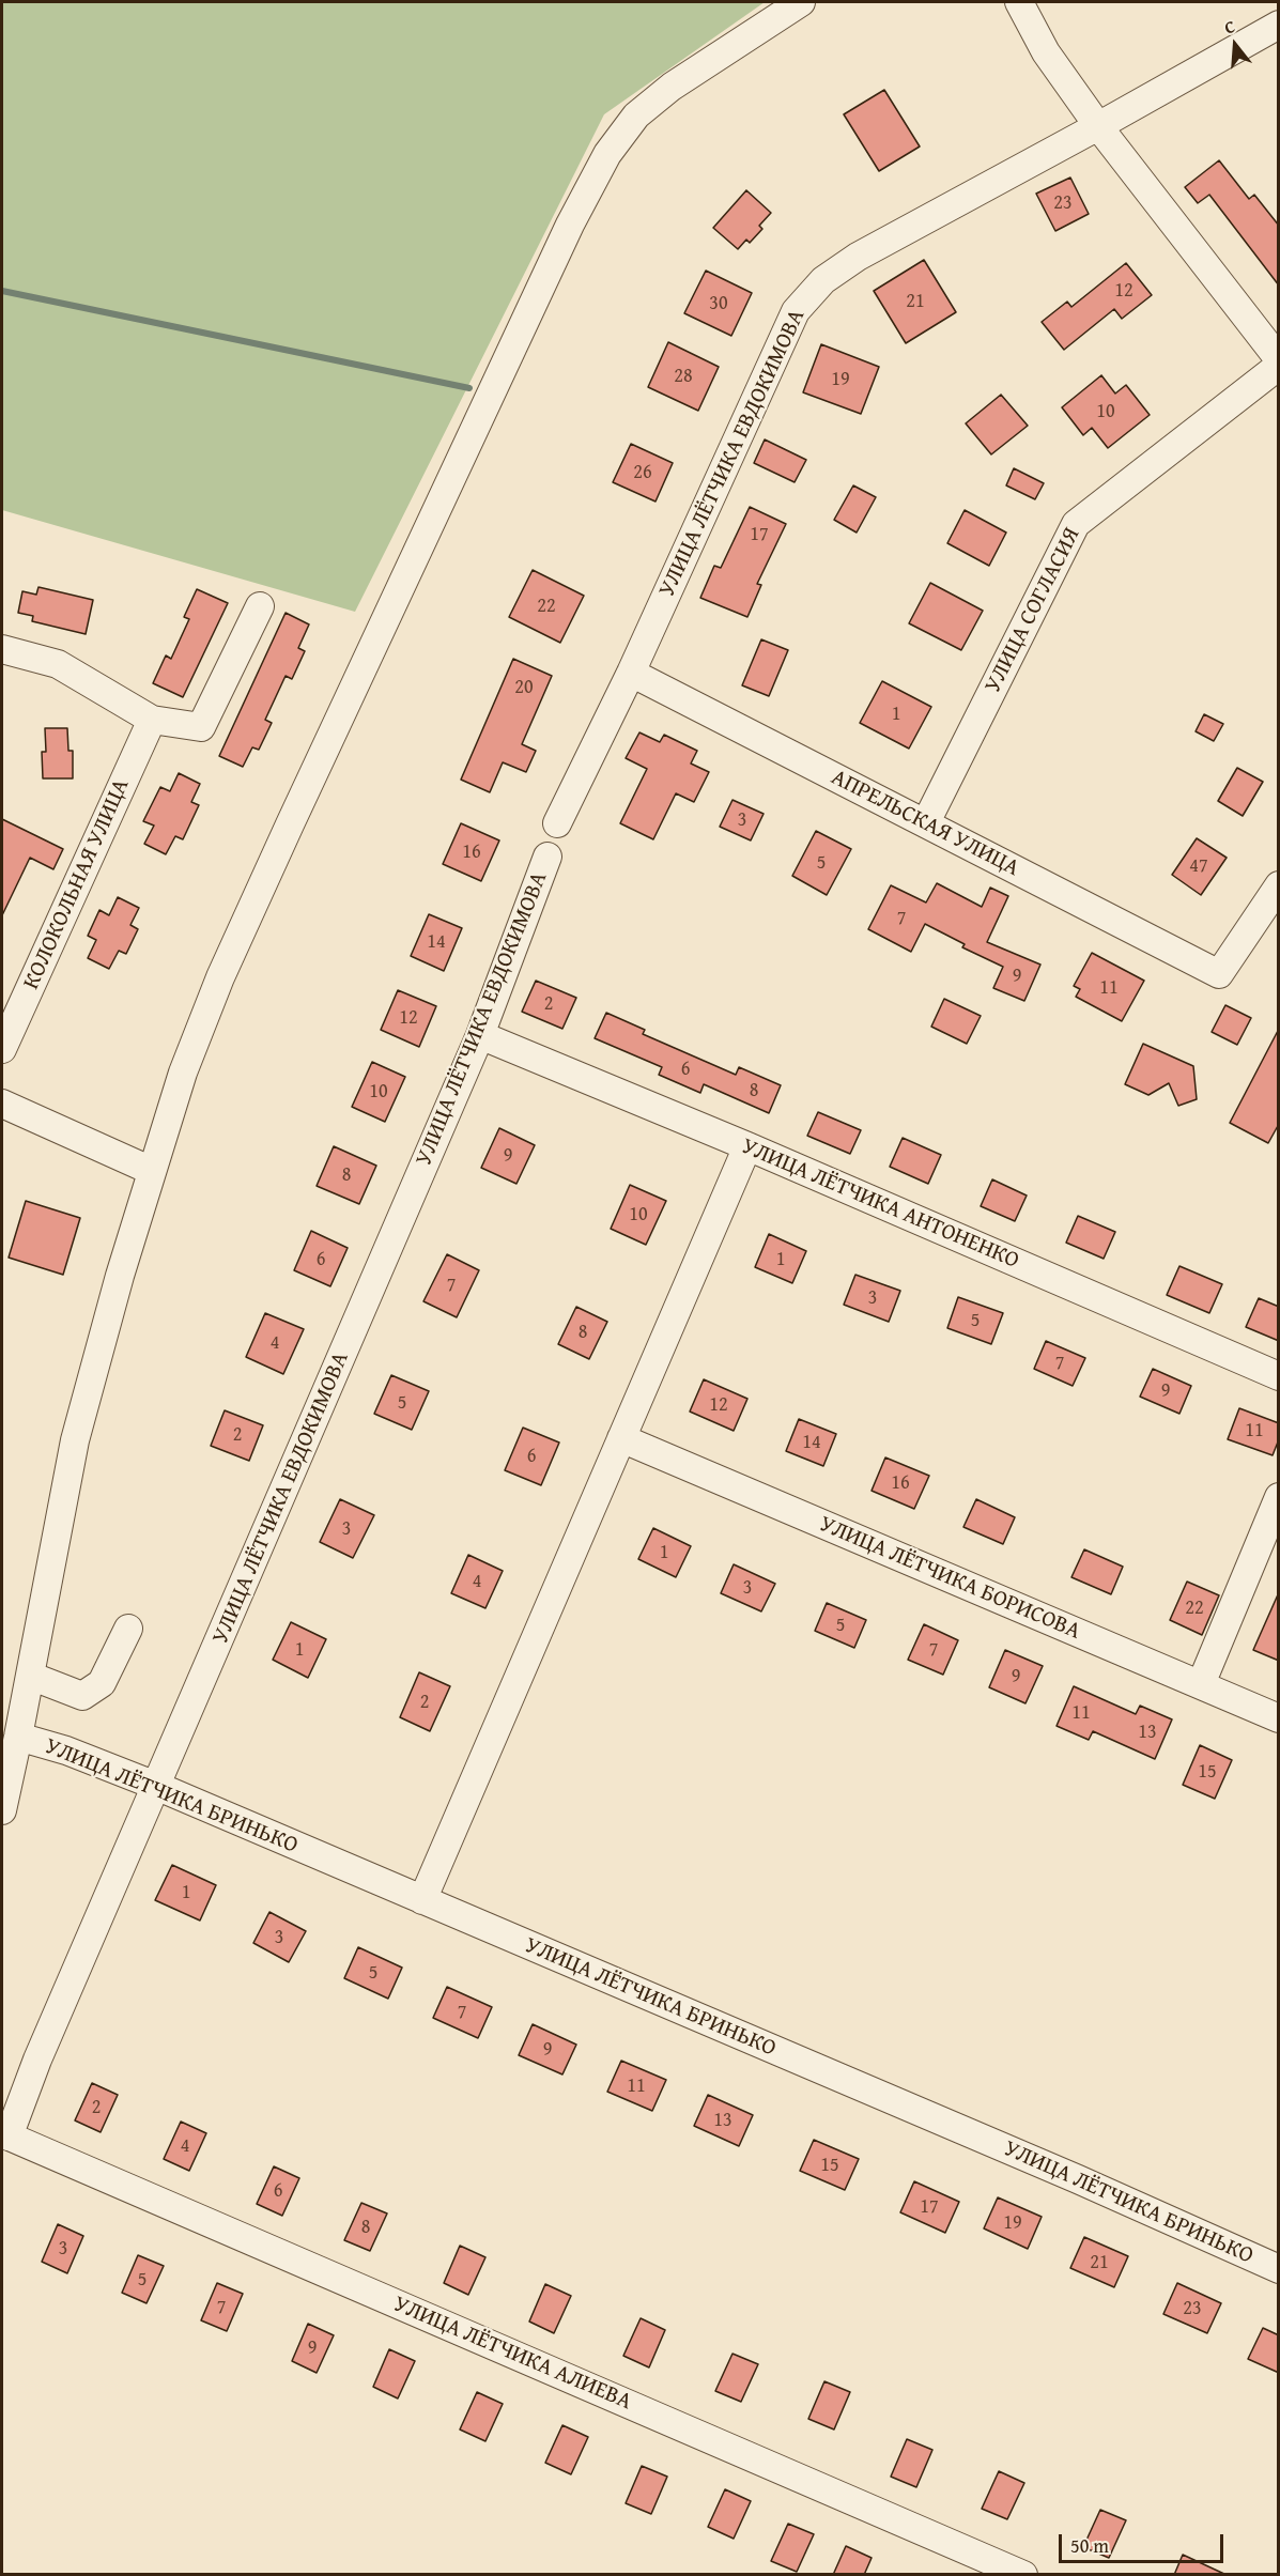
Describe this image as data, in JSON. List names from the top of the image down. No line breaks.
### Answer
{"streets":{"street":["УЛИЦА ЛЁТЧИКА ЕВДОКИМОВА","УЛИЦА СОГЛАСИЯ","АПРЕЛЬСКАЯ УЛИЦА","КОЛОКОЛЬНАЯ УЛИЦА","УЛИЦА ЛЁТЧИКА АНТОНЕНКО","УЛИЦА ЛЁТЧИКА БОРИСОВА","УЛИЦА ЛЁТЧИКА БРИНЬКО","УЛИЦА ЛЁТЧИКА АЛИЕВА"]},"crossings":[["УЛИЦА ЛЁТЧИКА ЕВДОКИМОВА","АПРЕЛЬСКАЯ УЛИЦА"],["УЛИЦА ЛЁТЧИКА ЕВДОКИМОВА","УЛИЦА ЛЁТЧИКА АНТОНЕНКО"],["УЛИЦА ЛЁТЧИКА ЕВДОКИМОВА","УЛИЦА ЛЁТЧИКА БРИНЬКО"],["УЛИЦА ЛЁТЧИКА ЕВДОКИМОВА","УЛИЦА ЛЁТЧИКА АЛИЕВА"],["УЛИЦА СОГЛАСИЯ","АПРЕЛЬСКАЯ УЛИЦА"]],"house_numbers":["23","12","21","30","28","19","10","26","17","22","20","1","3","16","5","47","7","14","9","11","2","12","6","8","10","9","8","10","6","1","7","3","5","8","4","7","9","5","12","11","2","14","6","16","3","1","4","3","22","5","1","7","9","2","11","13","15","1","3","5","7","9","11","2","13","4","15","6","17","19","8","3","21","5","7","23","9"],"scale_bar":"50 m","north":"top"}
